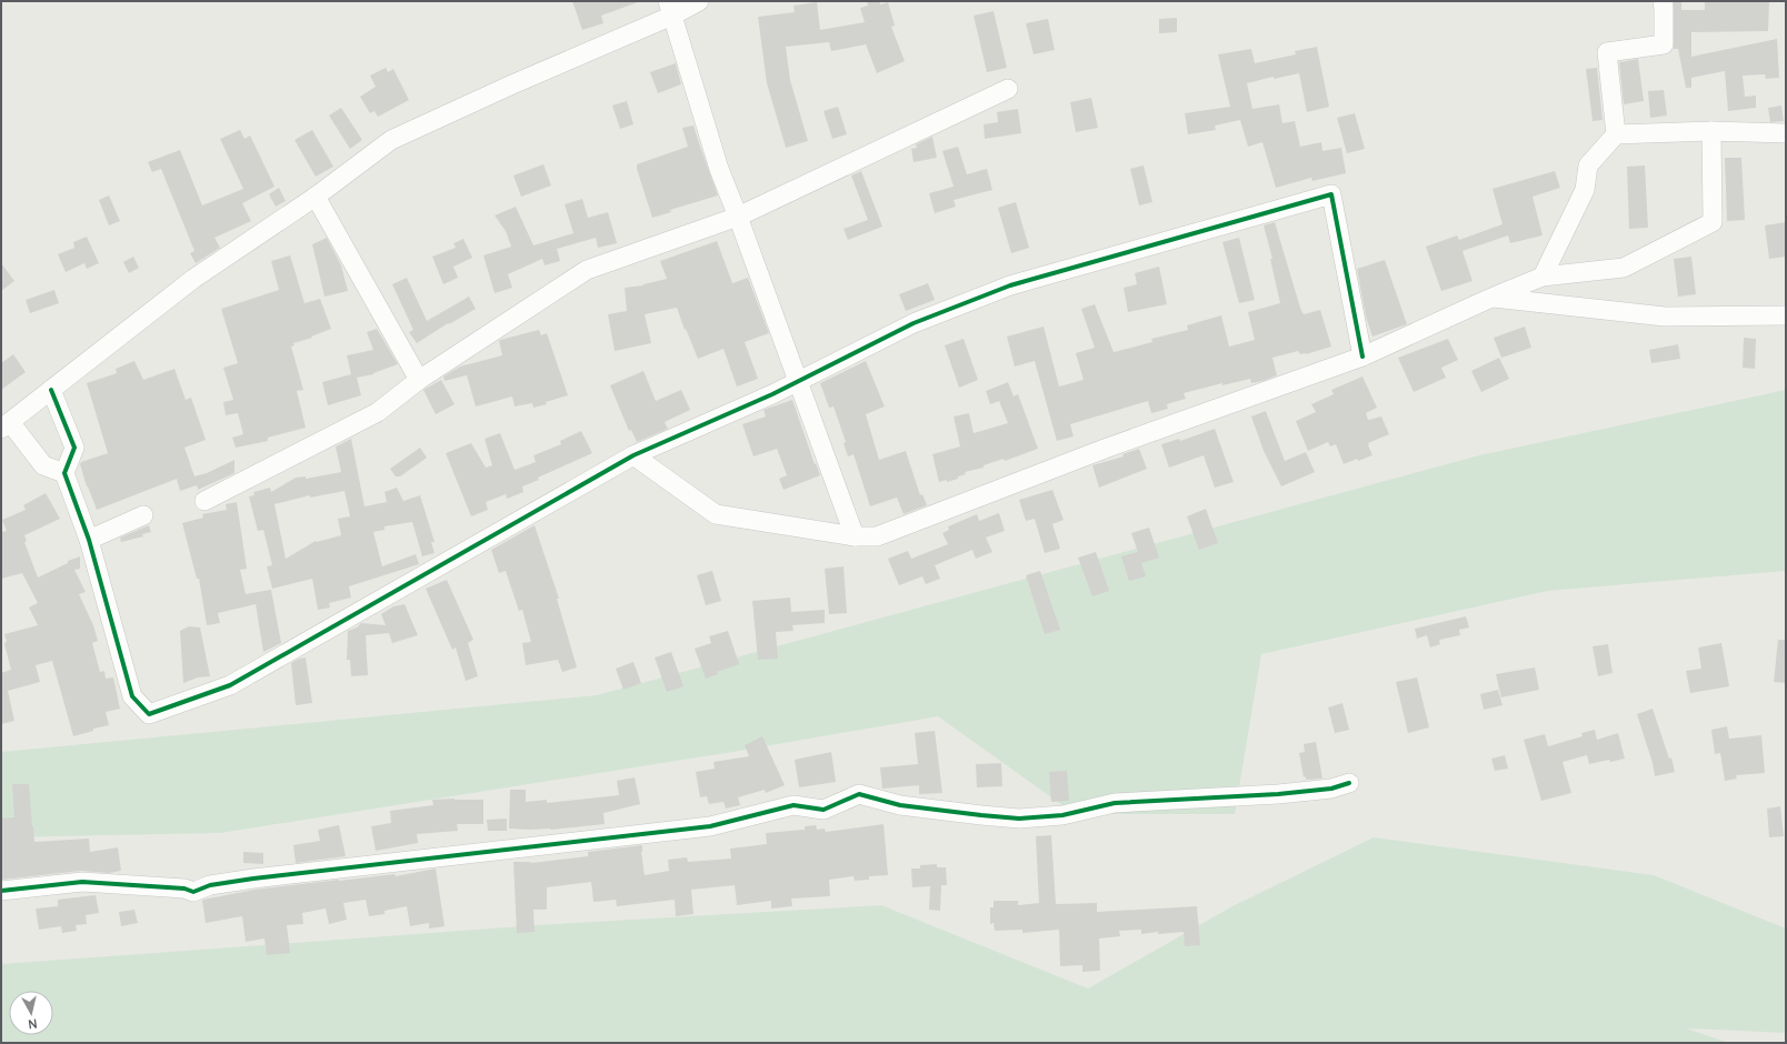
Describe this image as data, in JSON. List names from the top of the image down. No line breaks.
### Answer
{"north":"bottom"}
